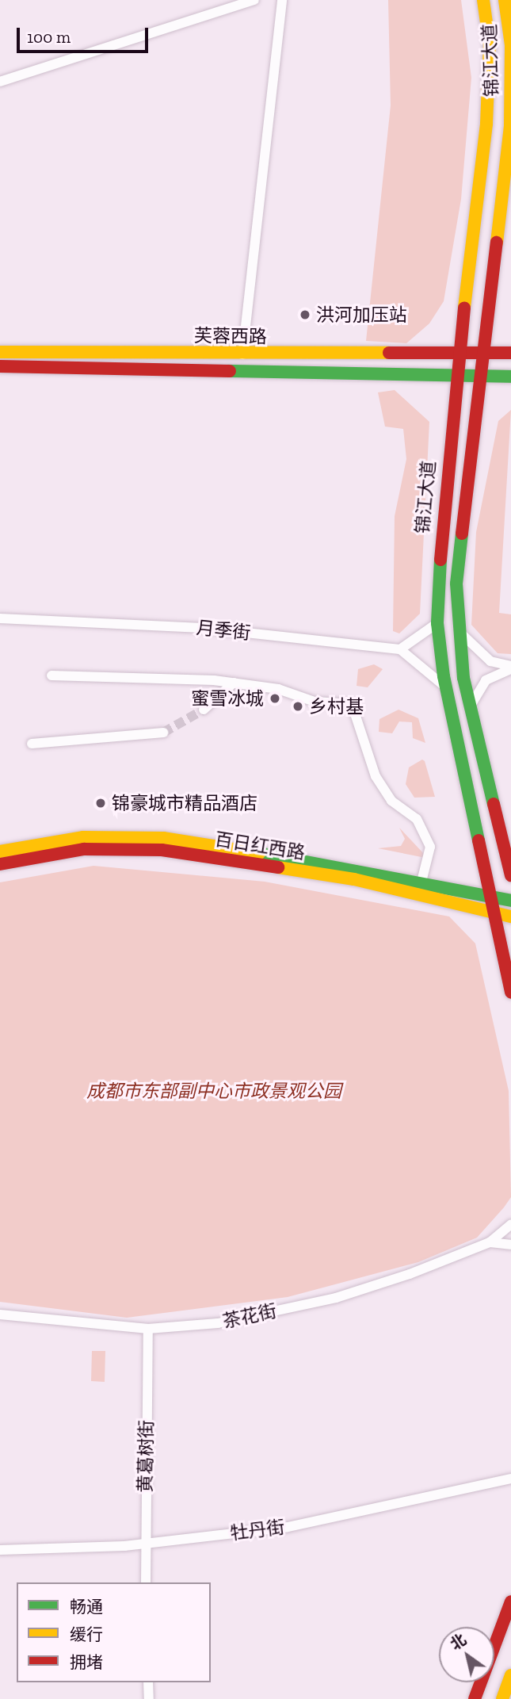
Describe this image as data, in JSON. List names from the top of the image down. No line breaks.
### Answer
{"streets":{"main road":["锦江大道","芙蓉西路","百日红西路"],"street":["月季街","茶花街","黄葛树街","牡丹街"]},"crossings":[["锦江大道","芙蓉西路"],["锦江大道","百日红西路"],["茶花街","黄葛树街"],["黄葛树街","牡丹街"]],"parks":["成都市东部副中心市政景观公园"],"places":["洪河加压站","蜜雪冰城","乡村基","锦豪城市精品酒店"],"legend":["畅通","缓行","拥堵"],"scale_bar":"100 m","north":"top left"}
